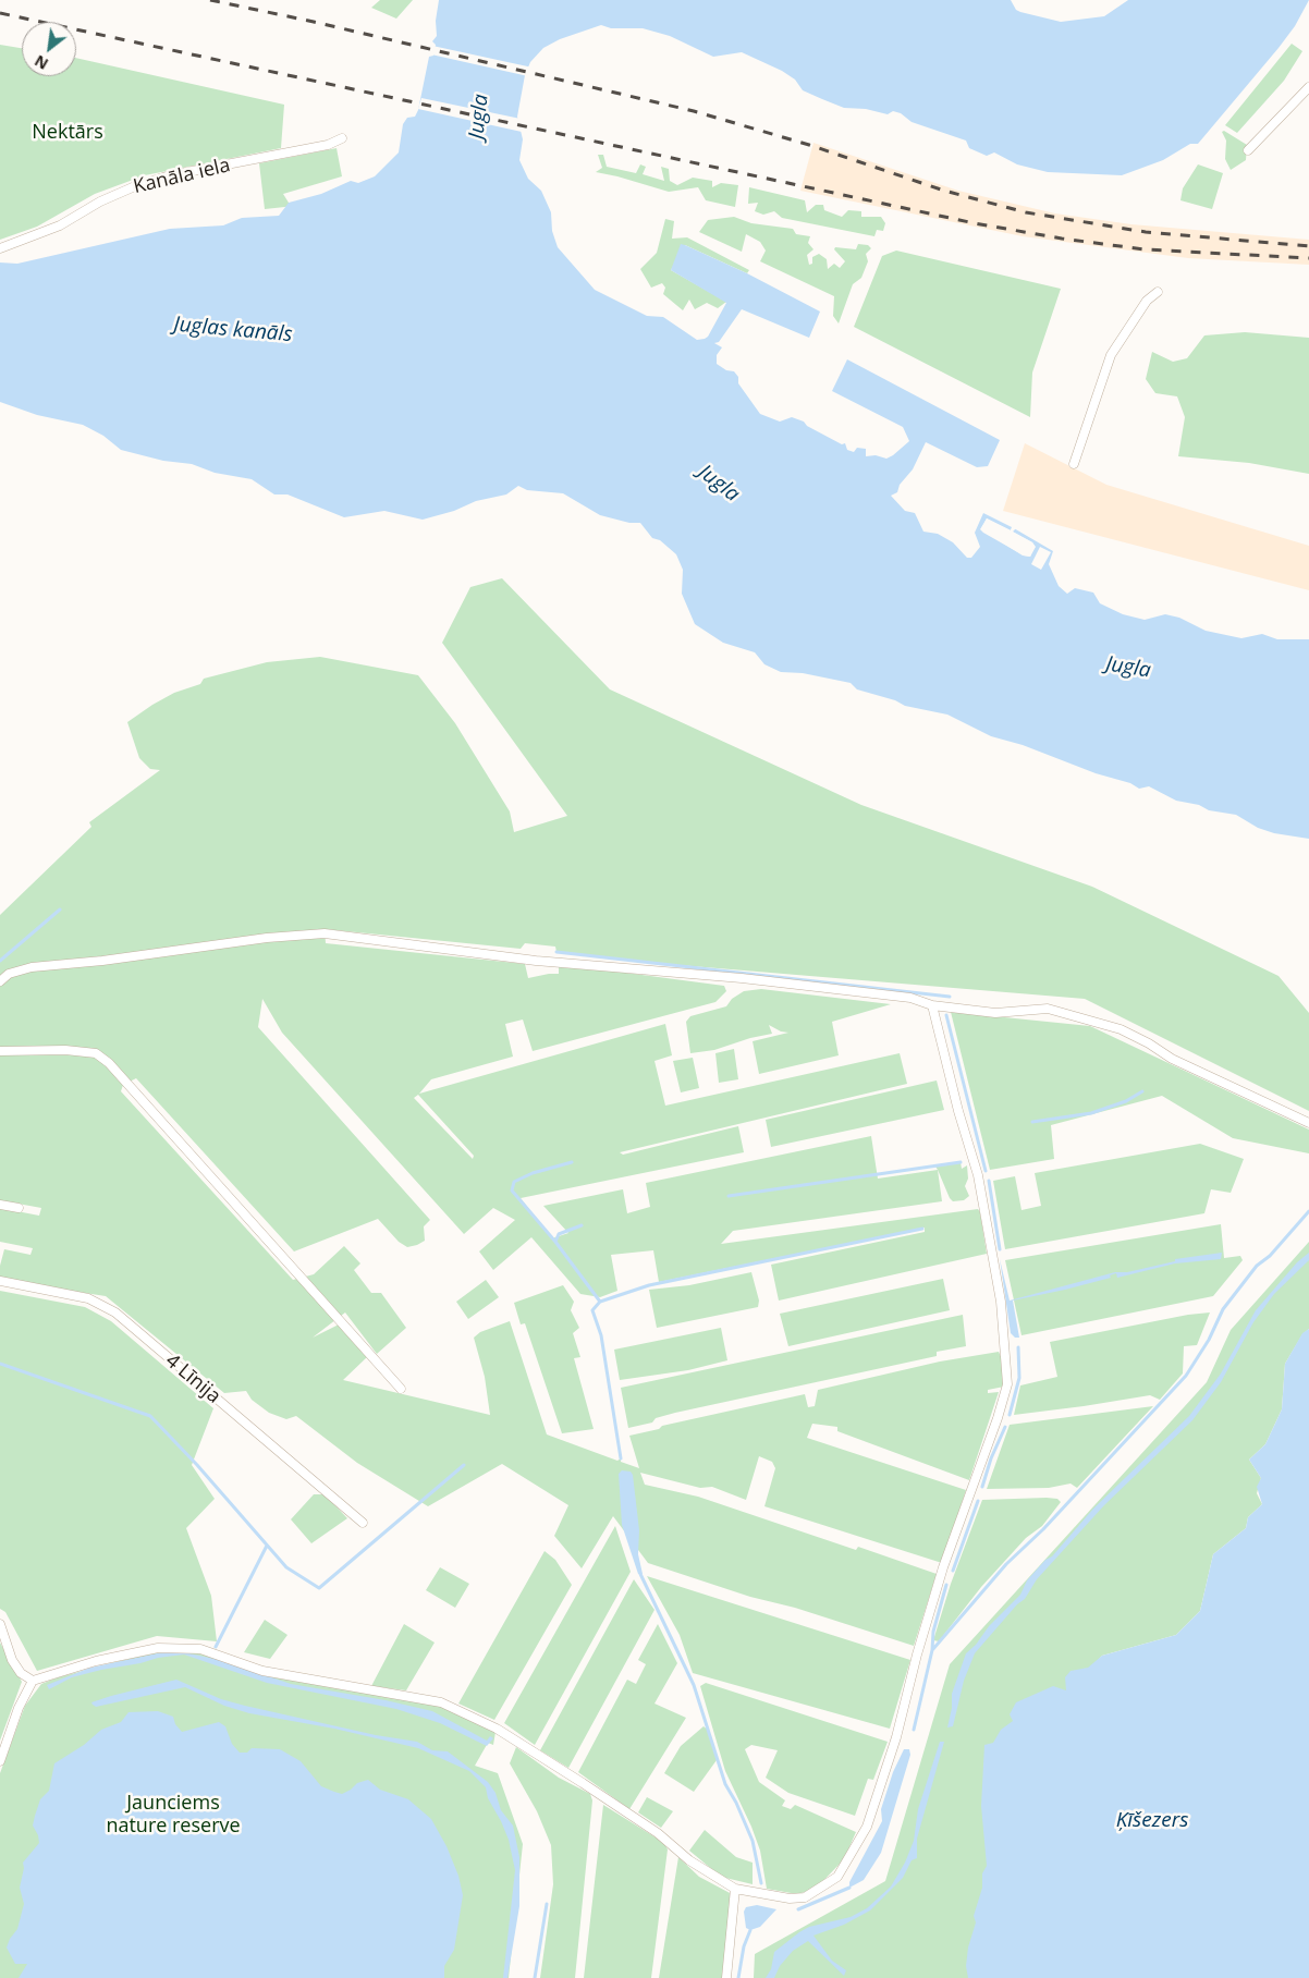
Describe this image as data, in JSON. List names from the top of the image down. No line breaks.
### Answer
{"streets":{"street":["Kanāla iela","4 Līnija"]},"water":["Jugla","Juglas kanāls","Ķīšezers"],"parks":["Nektārs","Jaunciems nature reserve"],"north":"bottom left"}
